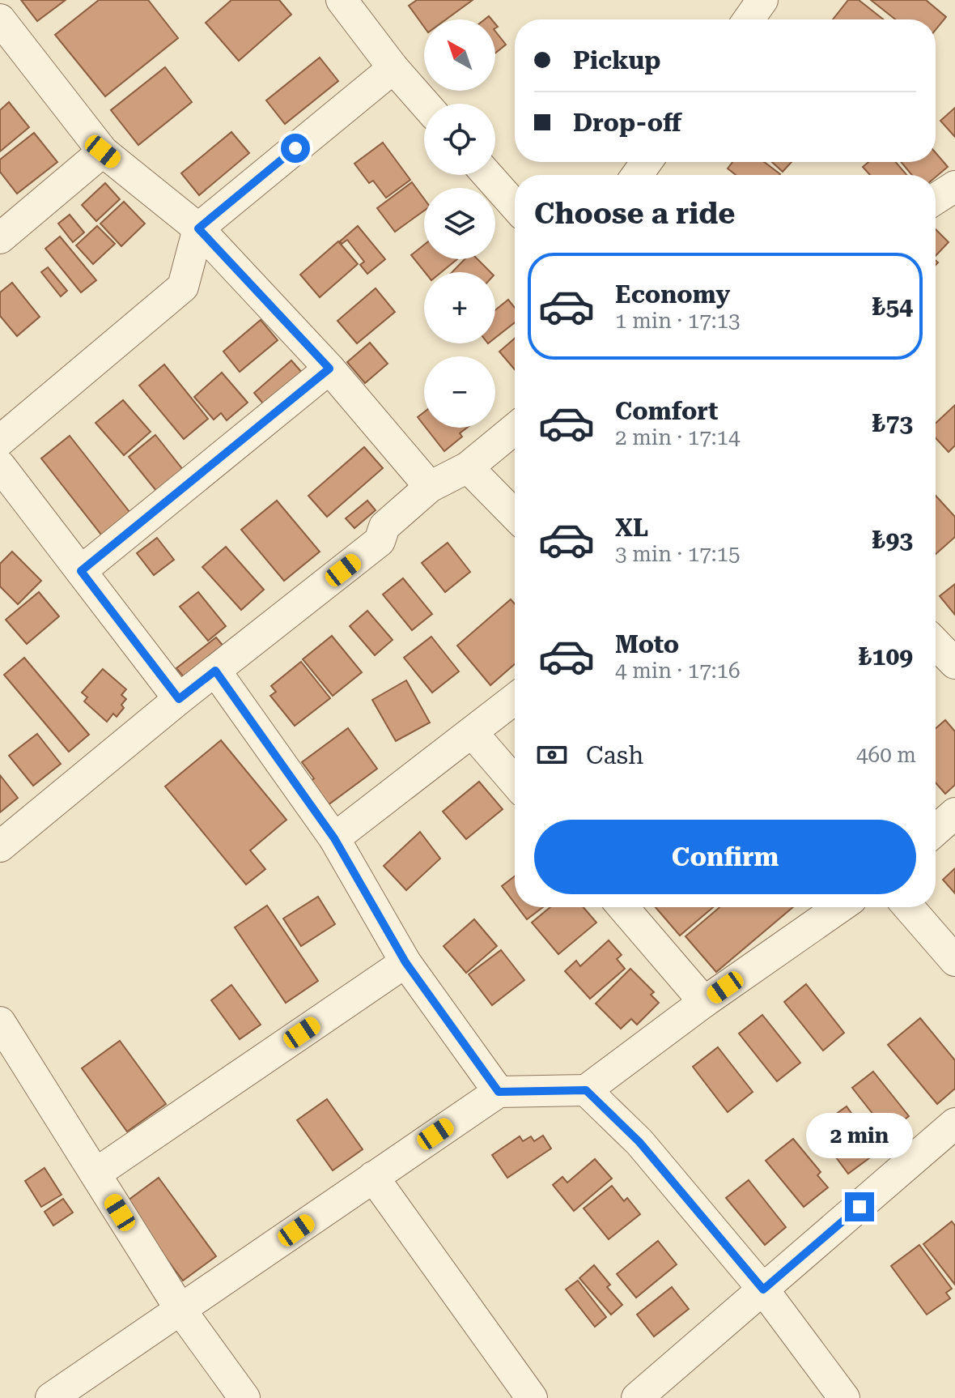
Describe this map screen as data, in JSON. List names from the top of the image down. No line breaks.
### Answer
{"north":"top left","page":{"map_buttons":["+","−"],"banner":["Pickup","Drop-off"],"heading":"Choose a ride","list":[{"name":"Economy","note":"1 min · 17:13","value":"₺54"},{"name":"Comfort","note":"2 min · 17:14","value":"₺73"},{"name":"XL","note":"3 min · 17:15","value":"₺93"},{"name":"Moto","note":"4 min · 17:16","value":"₺109"}],"pay":["Cash","460 m"],"buttons":"Confirm","bubble":"2 min"}}
